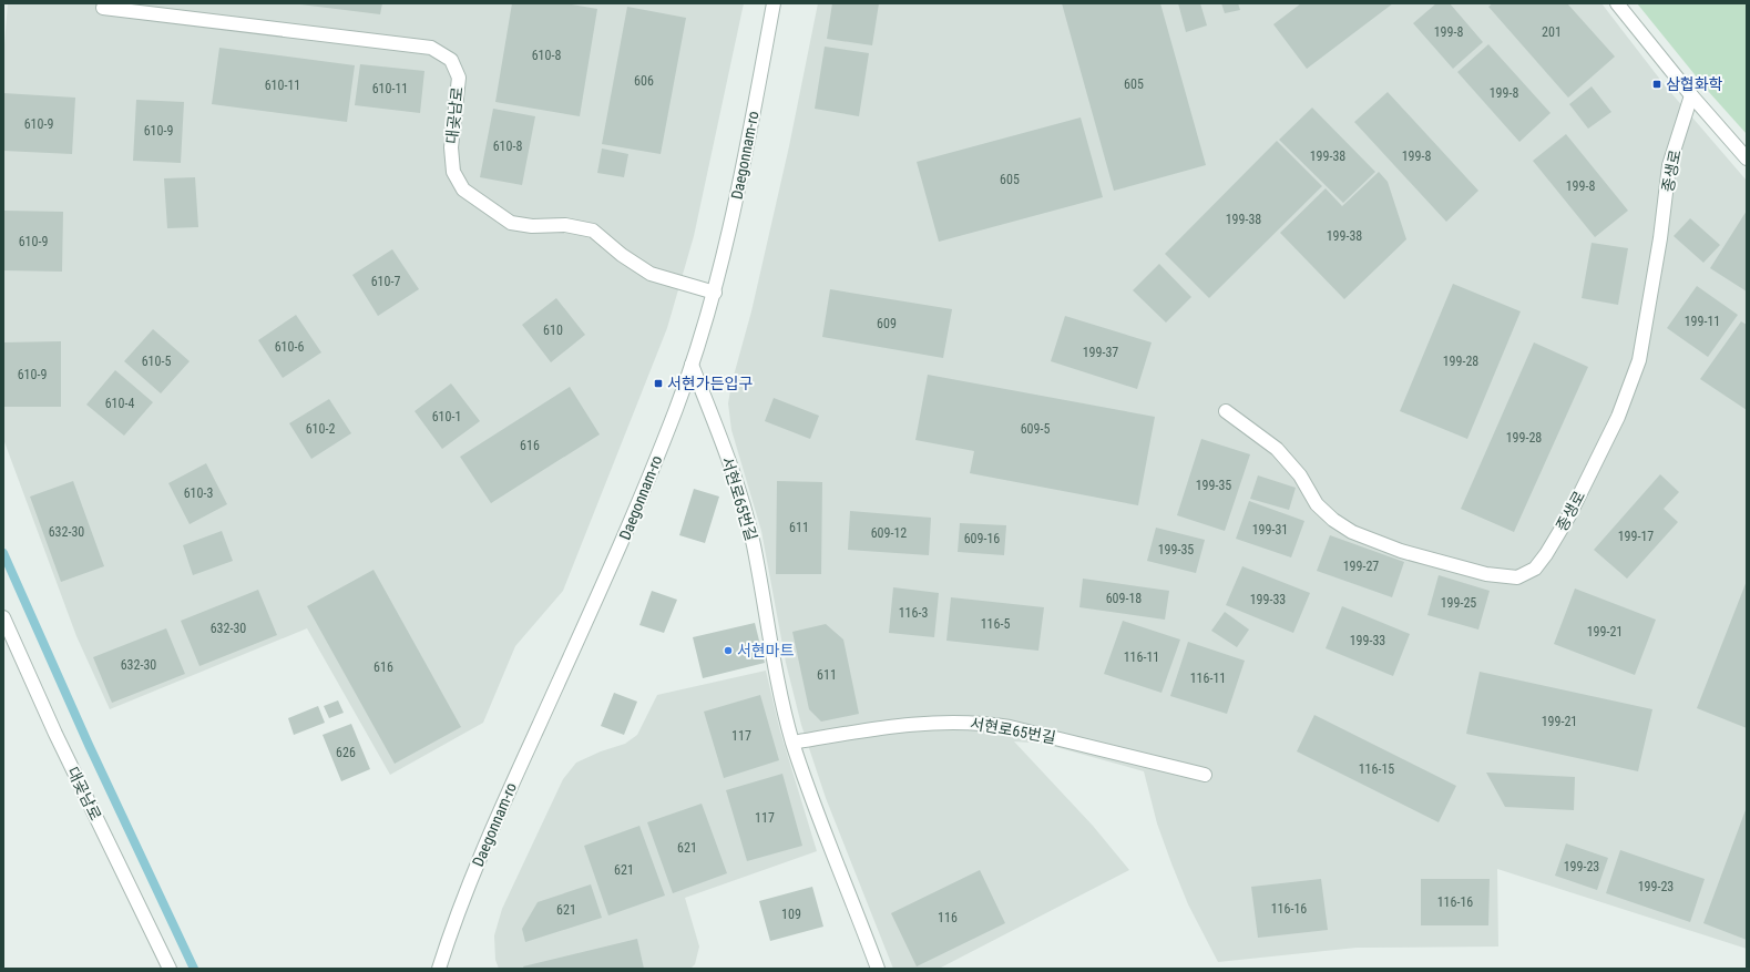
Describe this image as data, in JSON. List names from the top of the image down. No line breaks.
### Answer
{"streets":{"street":["대곶남로","Daegonnam-ro","종생로","서현로65번길"]},"crossings":[["대곶남로","Daegonnam-ro"],["Daegonnam-ro","서현로65번길"]],"places":{"transit":["삼협화학","서현가든입구"],"other":["서현마트"]},"house_numbers":["199-8","201","610-8","606","605","610-11","610-11","199-8","610-9","610-9","610-8","199-38","199-8","605","199-8","199-38","199-38","610-9","610-7","199-11","609","610","610-6","199-37","610-5","199-28","610-9","610-4","610-1","610-2","609-5","199-28","616","199-35","610-3","611","199-31","632-30","609-12","199-17","609-16","199-35","199-27","609-18","199-33","199-25","116-3","116-5","632-30","199-21","199-33","116-11","632-30","616","611","116-11","199-21","117","626","116-15","117","621","199-23","621","199-23","116-16","116-16","621","109","116"]}
